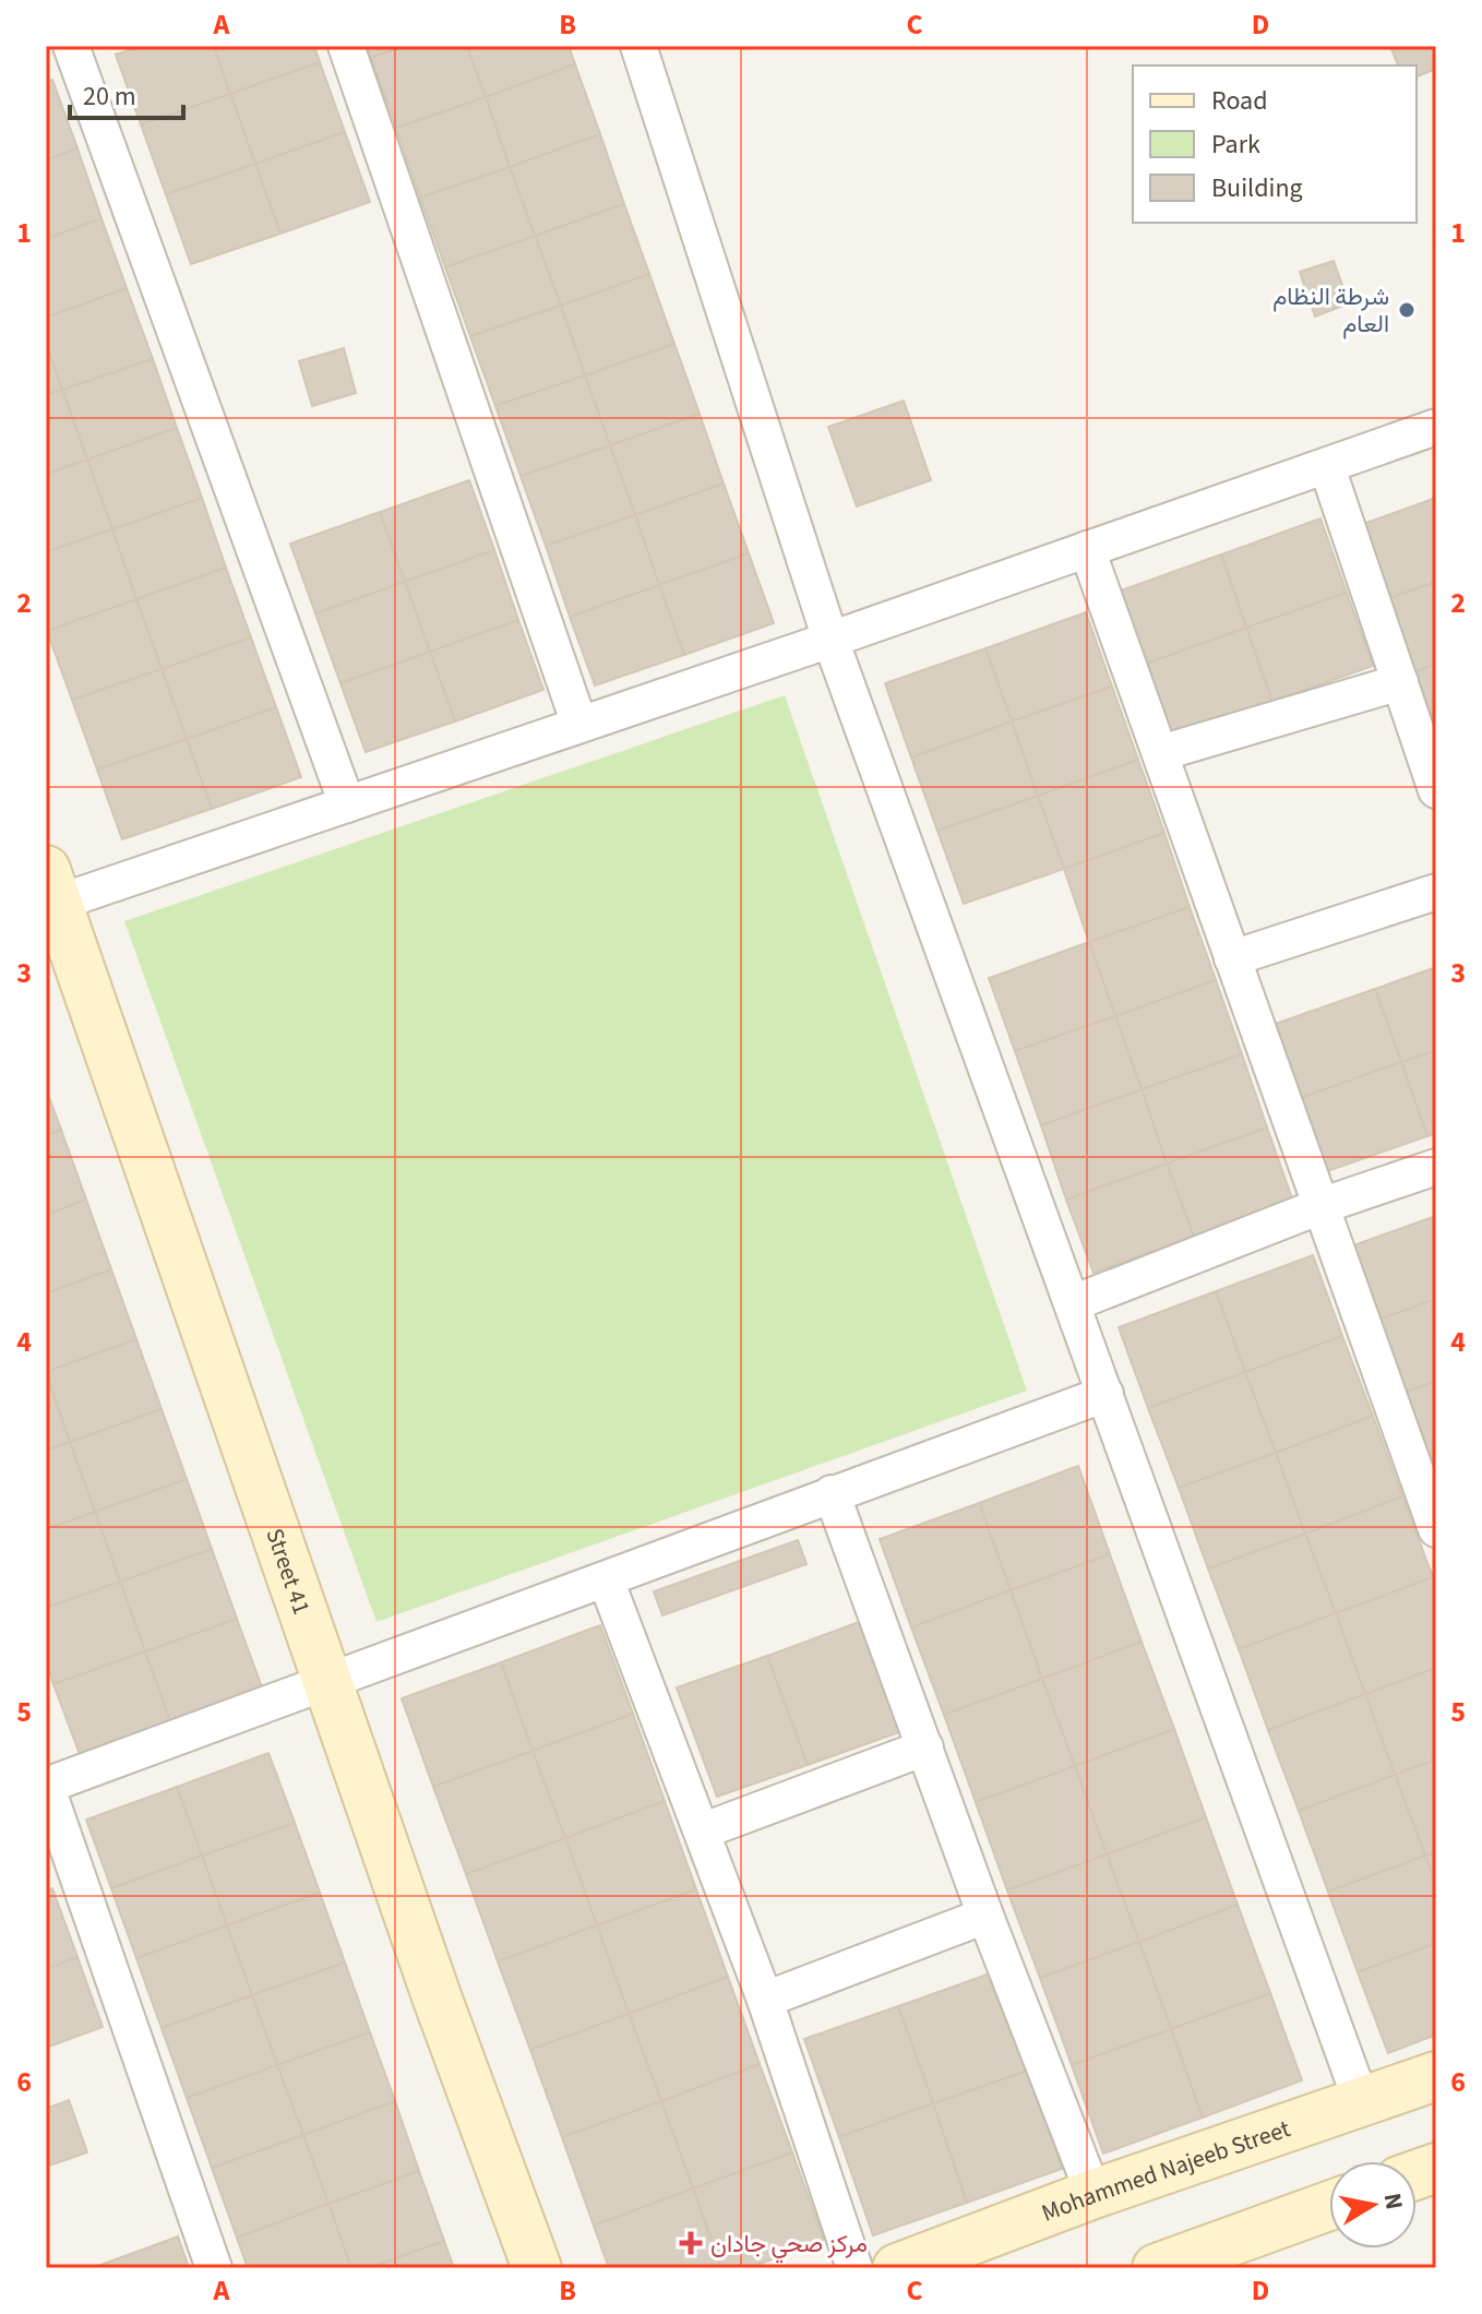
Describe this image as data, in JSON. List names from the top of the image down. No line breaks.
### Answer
{"streets":{"main road":["Street 41","Mohammed Najeeb Street"]},"places":{"other":["شرطة النظام العام"],"health":["مركز صحي جادان"]},"legend":["Road","Park","Building"],"scale_bar":"20 m","north":"right","grid":{"columns":["A","B","C","D"],"rows":["1","2","3","4","5","6"]}}
